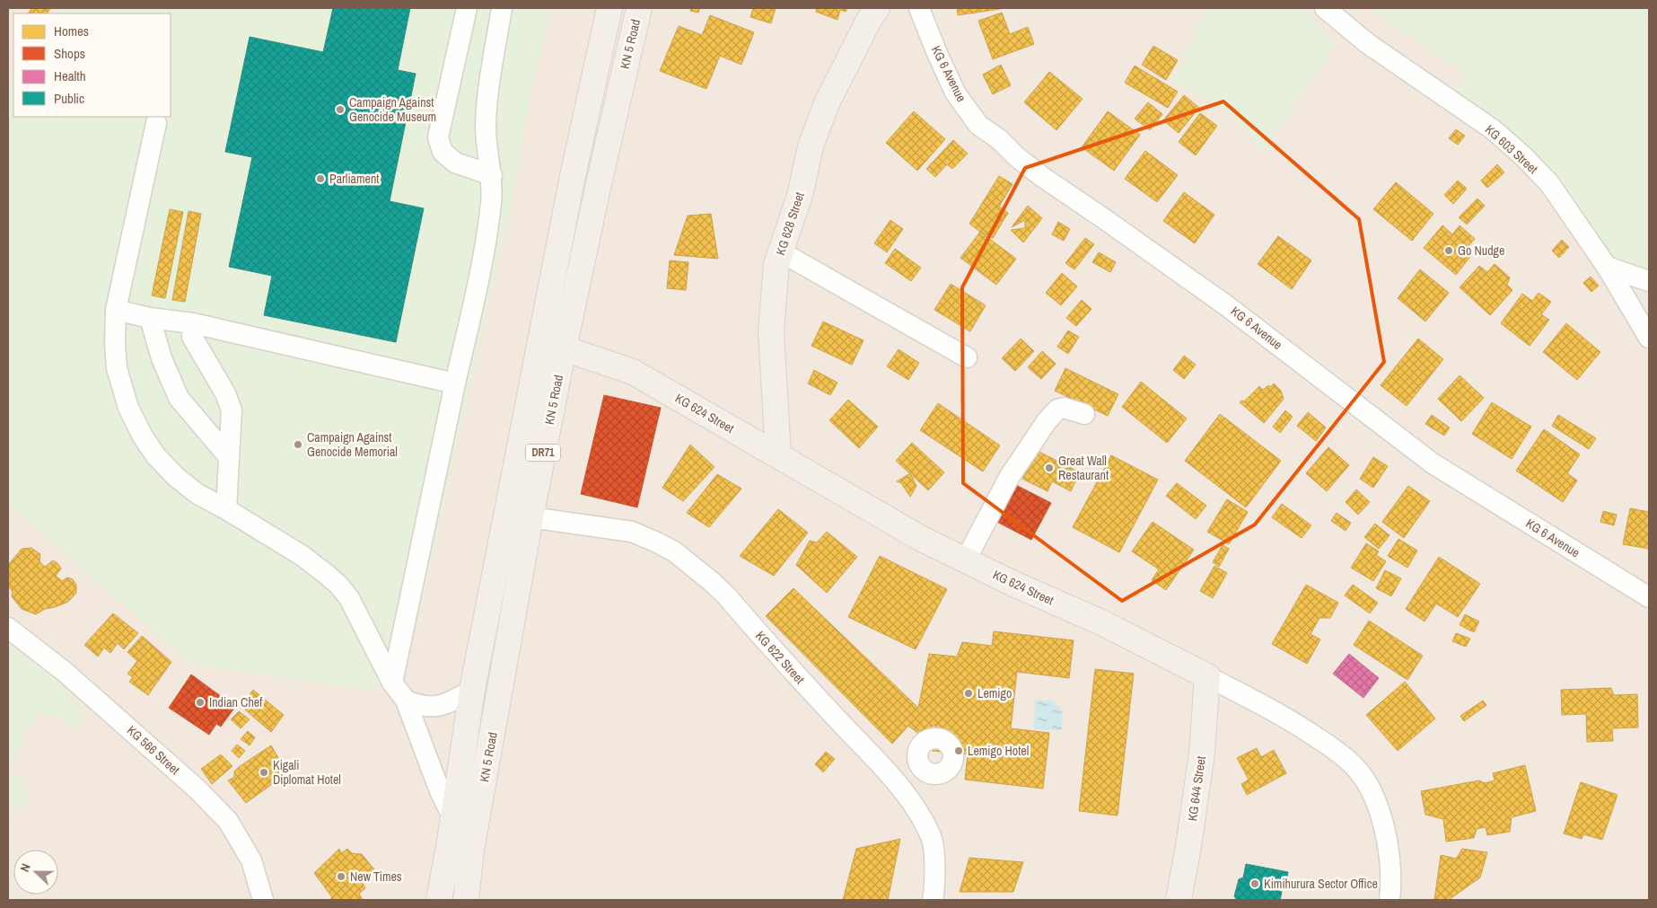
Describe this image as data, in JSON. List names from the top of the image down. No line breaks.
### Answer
{"streets":{"main road":["KN 5 Road","KG 628 Street","KG 624 Street","DR71","KG 644 Street"],"street":["KG 6 Avenue","KG 603 Street","KG 622 Street","KG 566 Street"]},"crossings":[["KN 5 Road","KG 624 Street"],["KN 5 Road","KG 622 Street"],["KG 628 Street","KG 624 Street"],["KG 624 Street","KG 644 Street"]],"places":["Campaign Against Genocide Museum","Parliament","Go Nudge","Campaign Against Genocide Memorial","Great Wall Restaurant","Lemigo","Indian Chef","Lemigo Hotel","Kigali Diplomat Hotel","New Times","Kimihurura Sector Office"],"legend":["Homes","Shops","Health","Public"],"north":"left"}
